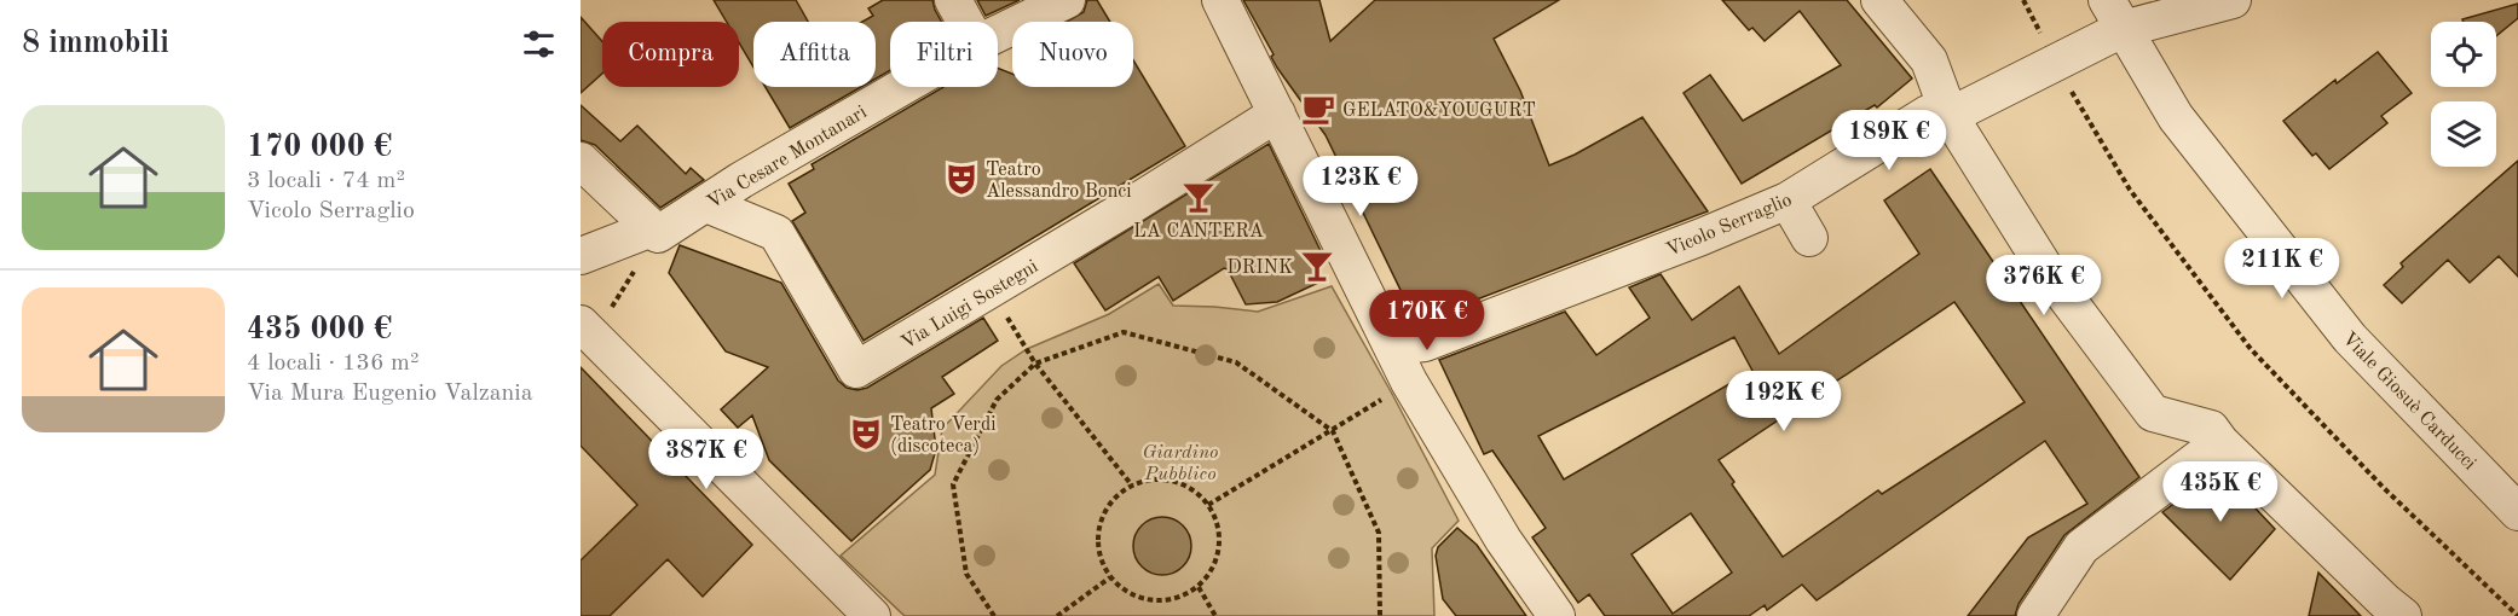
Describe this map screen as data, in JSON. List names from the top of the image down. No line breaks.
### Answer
{"streets":{"street":["Via Cesare Montanari","Vicolo Serraglio","Via Luigi Sostegni","Viale Giosuè Carducci"]},"crossings":[["Via Cesare Montanari","Via Luigi Sostegni"],["Vicolo Serraglio","Viale Giosuè Carducci"]],"parks":["Giardino Pubblico"],"places":{"cafe":["GELATO&YOUGURT"],"theatre":["Teatro Alessandro Bonci","Teatro Verdi (discoteca)"],"bar":["LA CANTERA","DRINK"]},"page":{"heading":"8 immobili","chip":["Compra","Affitta","Filtri","Nuovo"],"list":[{"name":"170 000 €","note":"3 locali · 74 m² · Vicolo Serraglio"},{"name":"435 000 €","note":"4 locali · 136 m² · Via Mura Eugenio Valzania"}],"price":["189K €","123K €","211K €","376K €","170K €","192K €","387K €","435K €"]}}
